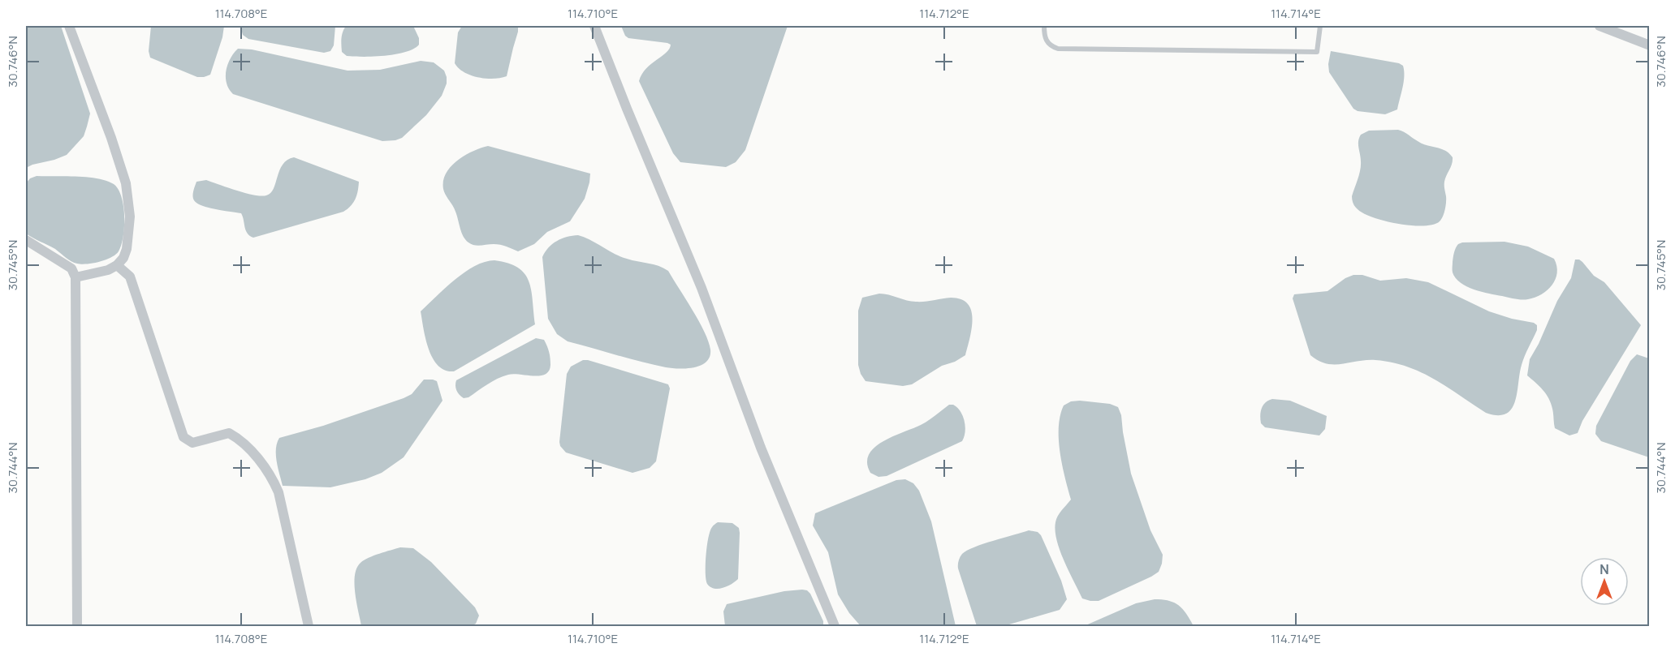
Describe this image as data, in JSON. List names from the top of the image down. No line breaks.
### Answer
{"north":"top","coordinates":["114.708°E","114.710°E","114.712°E","114.714°E","30.746°N","30.745°N","30.744°N"]}
